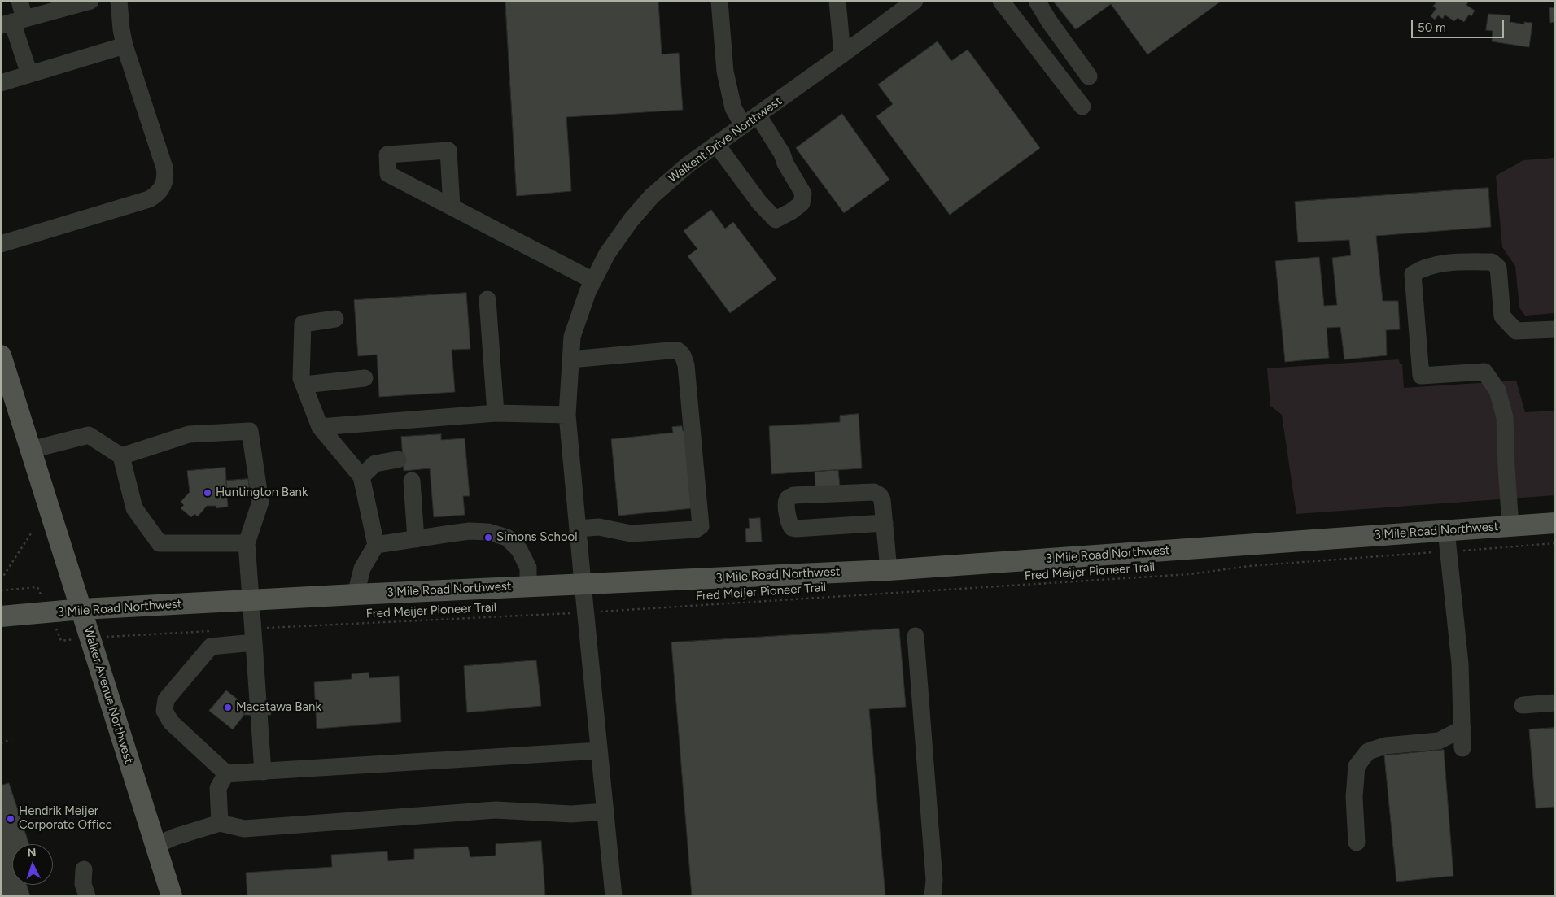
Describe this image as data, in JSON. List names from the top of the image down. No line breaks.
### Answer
{"streets":{"main road":["3 Mile Road Northwest","Walker Avenue Northwest"],"street":["Walkent Drive Northwest"],"path":["Fred Meijer Pioneer Trail"]},"crossings":[["Walkent Drive Northwest","3 Mile Road Northwest"],["Walkent Drive Northwest","Fred Meijer Pioneer Trail"],["3 Mile Road Northwest","Walker Avenue Northwest"]],"places":["Huntington Bank","Simons School","Macatawa Bank","Hendrik Meijer Corporate Office"],"scale_bar":"50 m","north":"top"}
